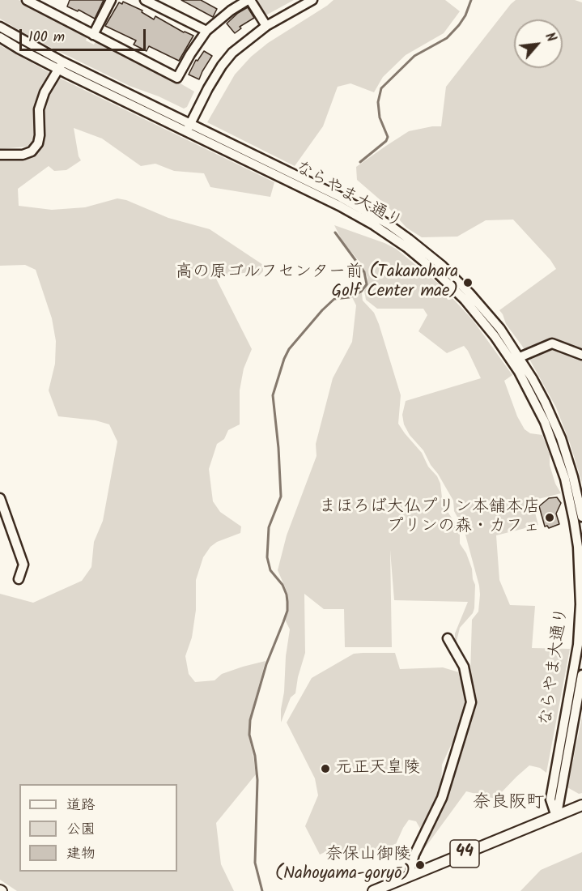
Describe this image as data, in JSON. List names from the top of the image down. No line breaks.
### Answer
{"streets":{"main road":["44"],"street":["ならやま大通り"]},"crossings":[["ならやま大通り","44"]],"districts":["奈良阪町"],"places":["高の原ゴルフセンター前 (Takanohara Golf Center mae)","まほろば大仏プリン本舗本店 プリンの森・カフェ","元正天皇陵","奈保山御陵 (Nahoyama-goryō)"],"legend":["道路","公園","建物"],"scale_bar":"100 m","north":"top right"}
